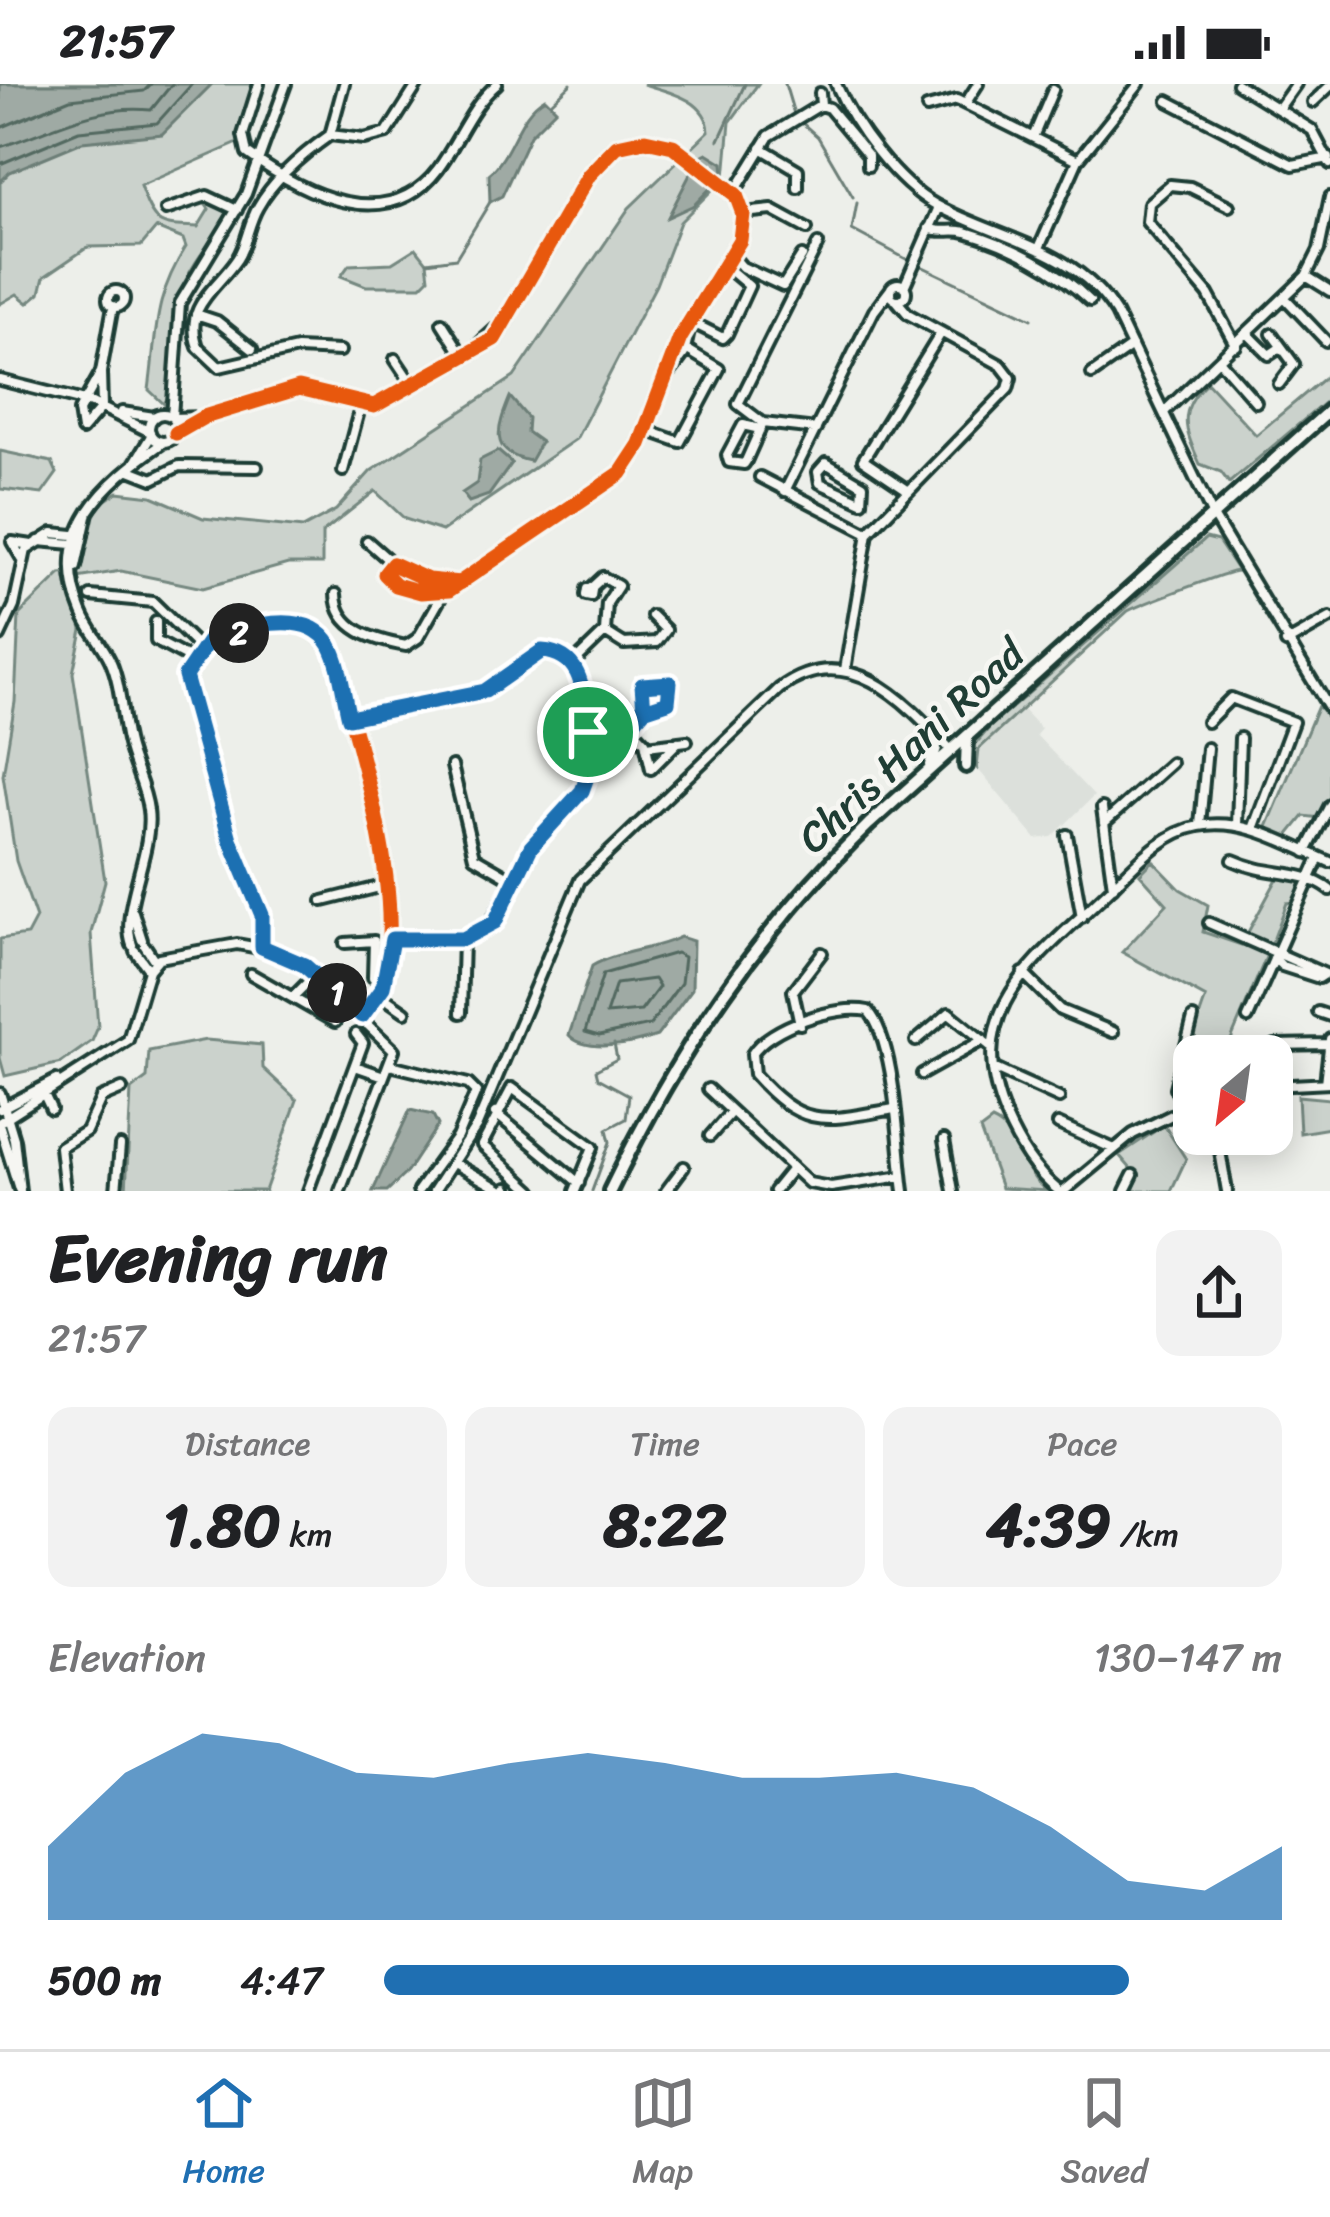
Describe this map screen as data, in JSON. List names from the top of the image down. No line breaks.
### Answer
{"streets":{"main road":["Chris Hani Road"]},"north":"bottom left","page":{"status":"21:57","pins":["2","1"],"heading":["Evening run","21:57"],"stats":[["Distance","1.80 km"],["Time","8:22"],["Pace","4:39 /km"]],"chart":["Elevation","130–147 m"],"list":[{"name":"500 m","note":"4:47"}],"tabs":["Home","Map","Saved"]}}
